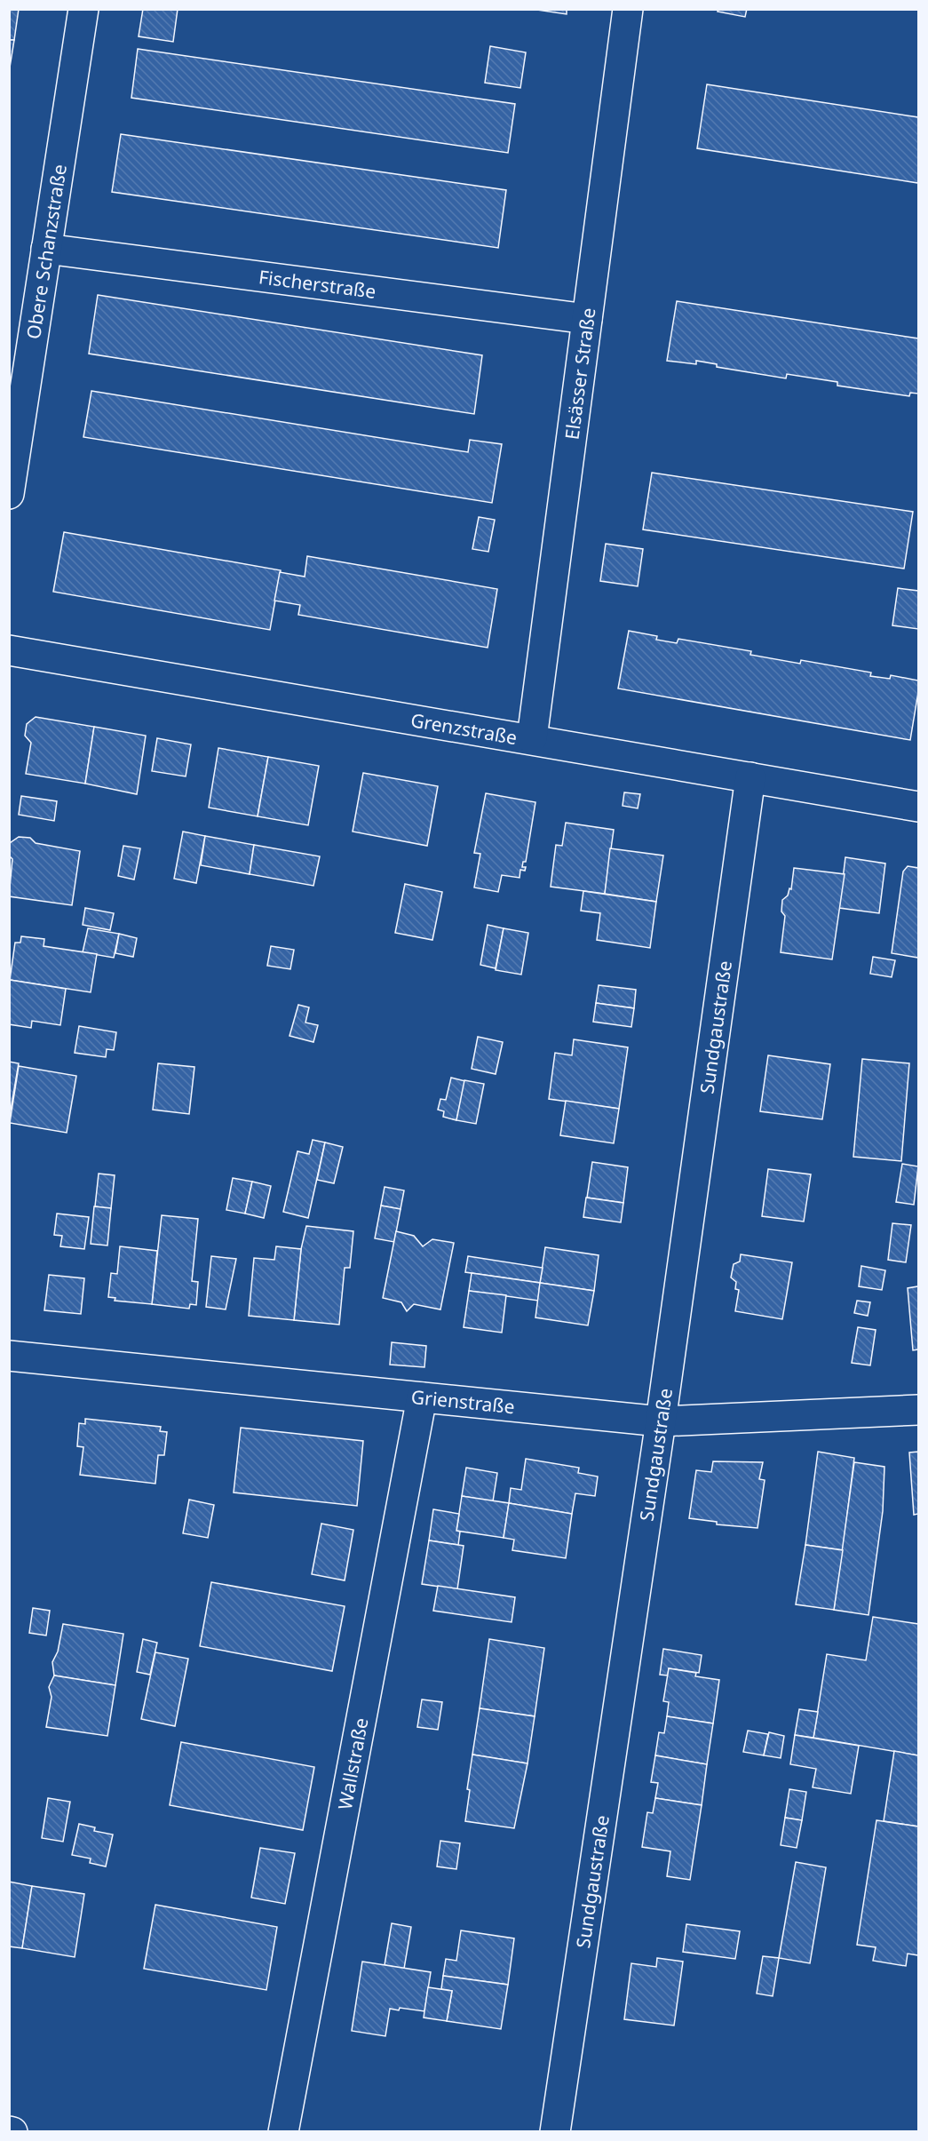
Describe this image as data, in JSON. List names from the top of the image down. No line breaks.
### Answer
{"streets":{"street":["Obere Schanzstraße","Fischerstraße","Elsässer Straße","Grenzstraße","Sundgaustraße","Grienstraße","Wallstraße"]},"crossings":[["Obere Schanzstraße","Fischerstraße"],["Fischerstraße","Elsässer Straße"],["Elsässer Straße","Grenzstraße"],["Grenzstraße","Sundgaustraße"],["Sundgaustraße","Grienstraße"],["Grienstraße","Wallstraße"]]}
